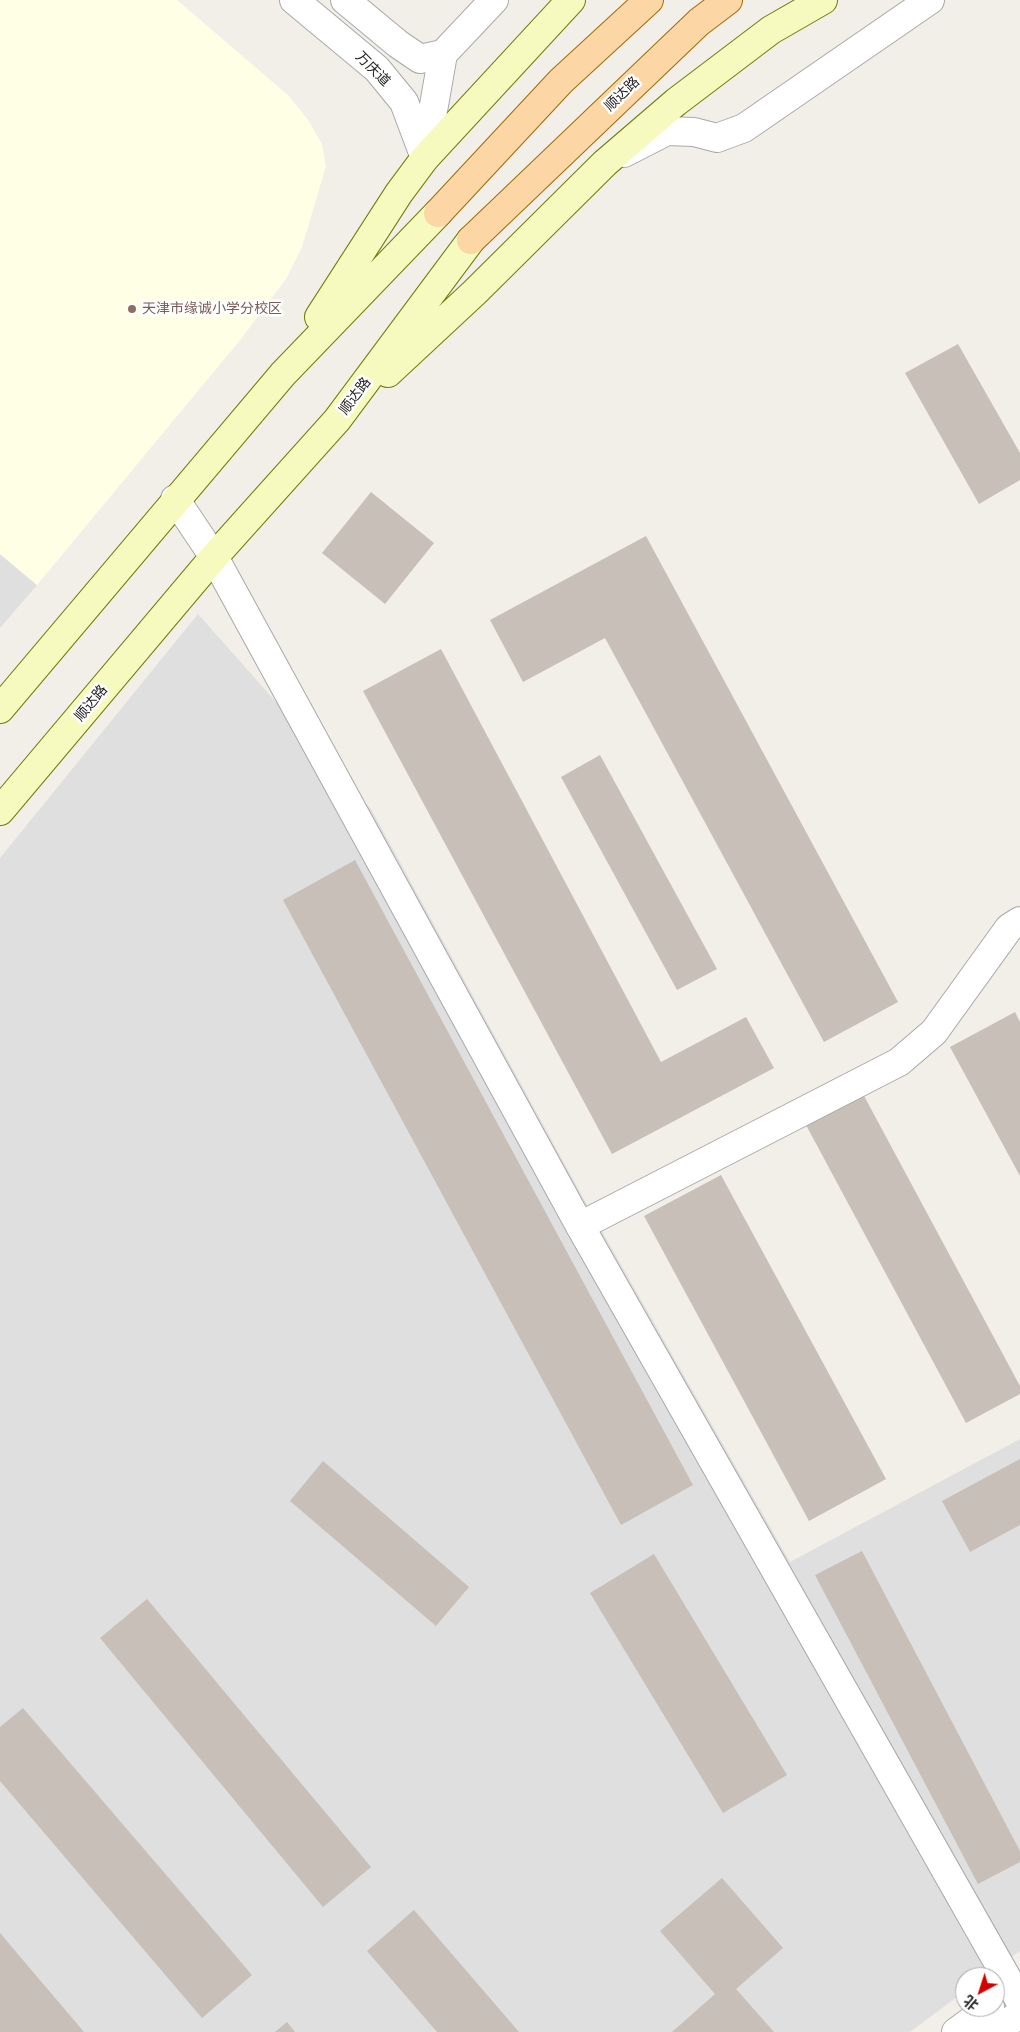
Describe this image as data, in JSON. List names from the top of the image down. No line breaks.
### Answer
{"streets":{"main road":["顺达路"],"street":["万庆道"]},"places":["天津市缘诚小学分校区"],"north":"bottom left"}
